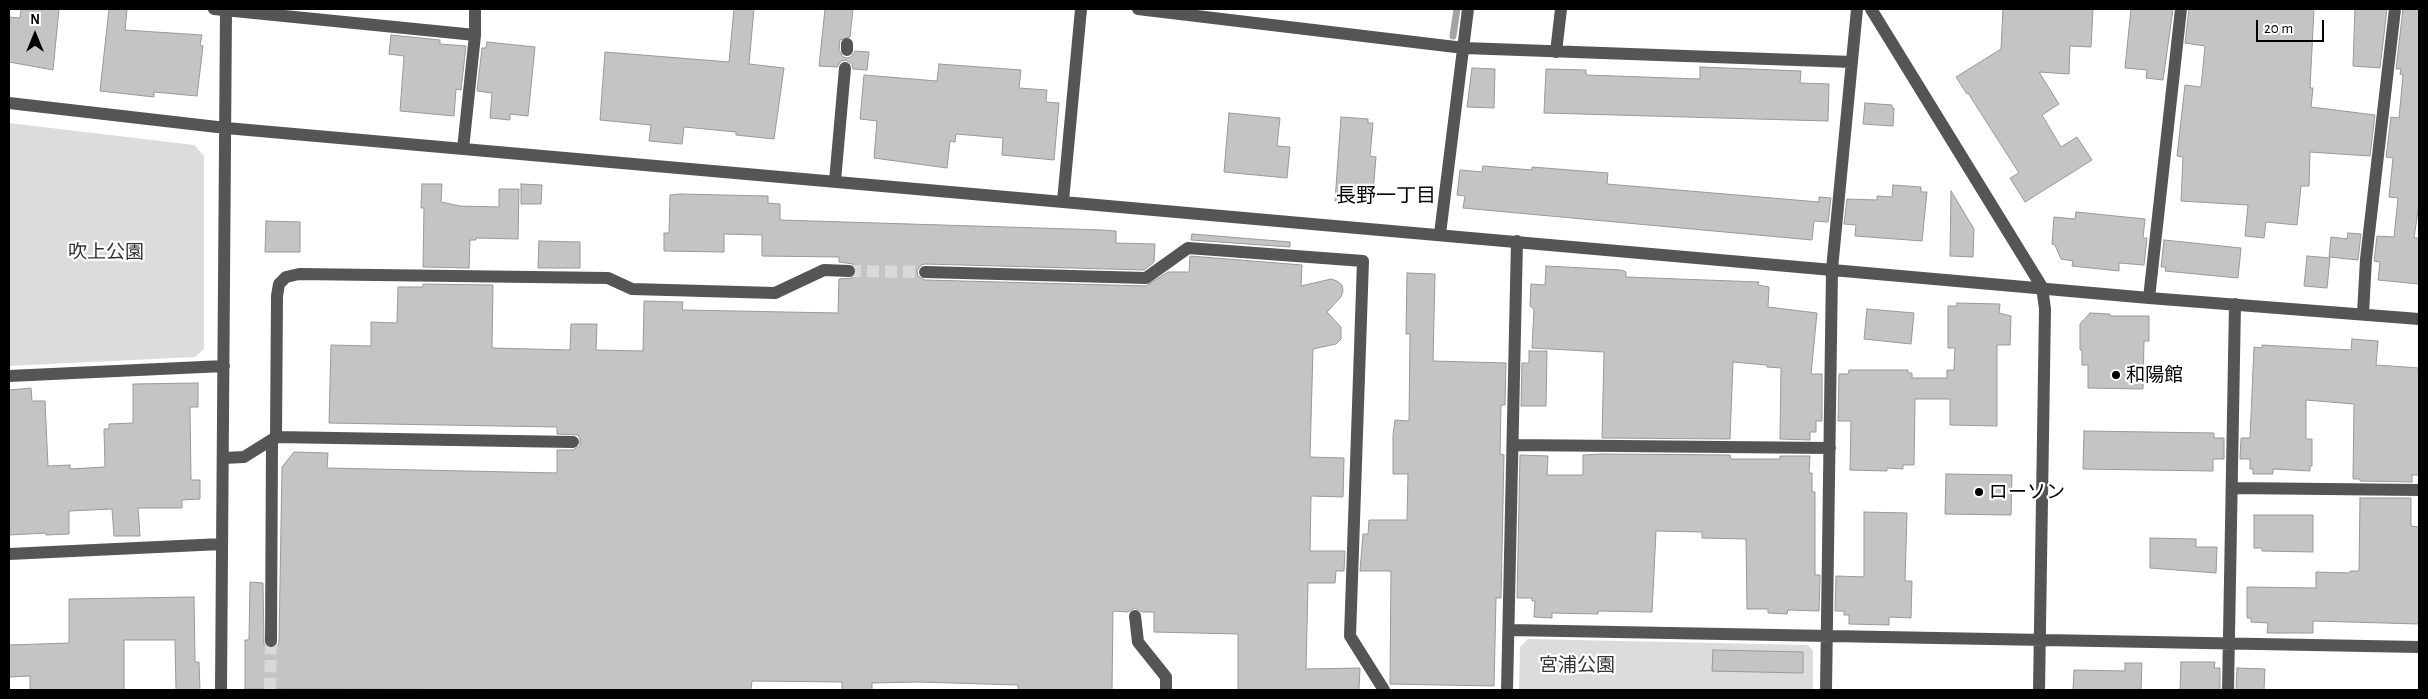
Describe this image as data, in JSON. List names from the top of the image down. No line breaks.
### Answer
{"districts":["長野一丁目"],"parks":["吹上公園","宮浦公園"],"places":["和陽館","ローソン"],"scale_bar":"20 m","north":"top"}
